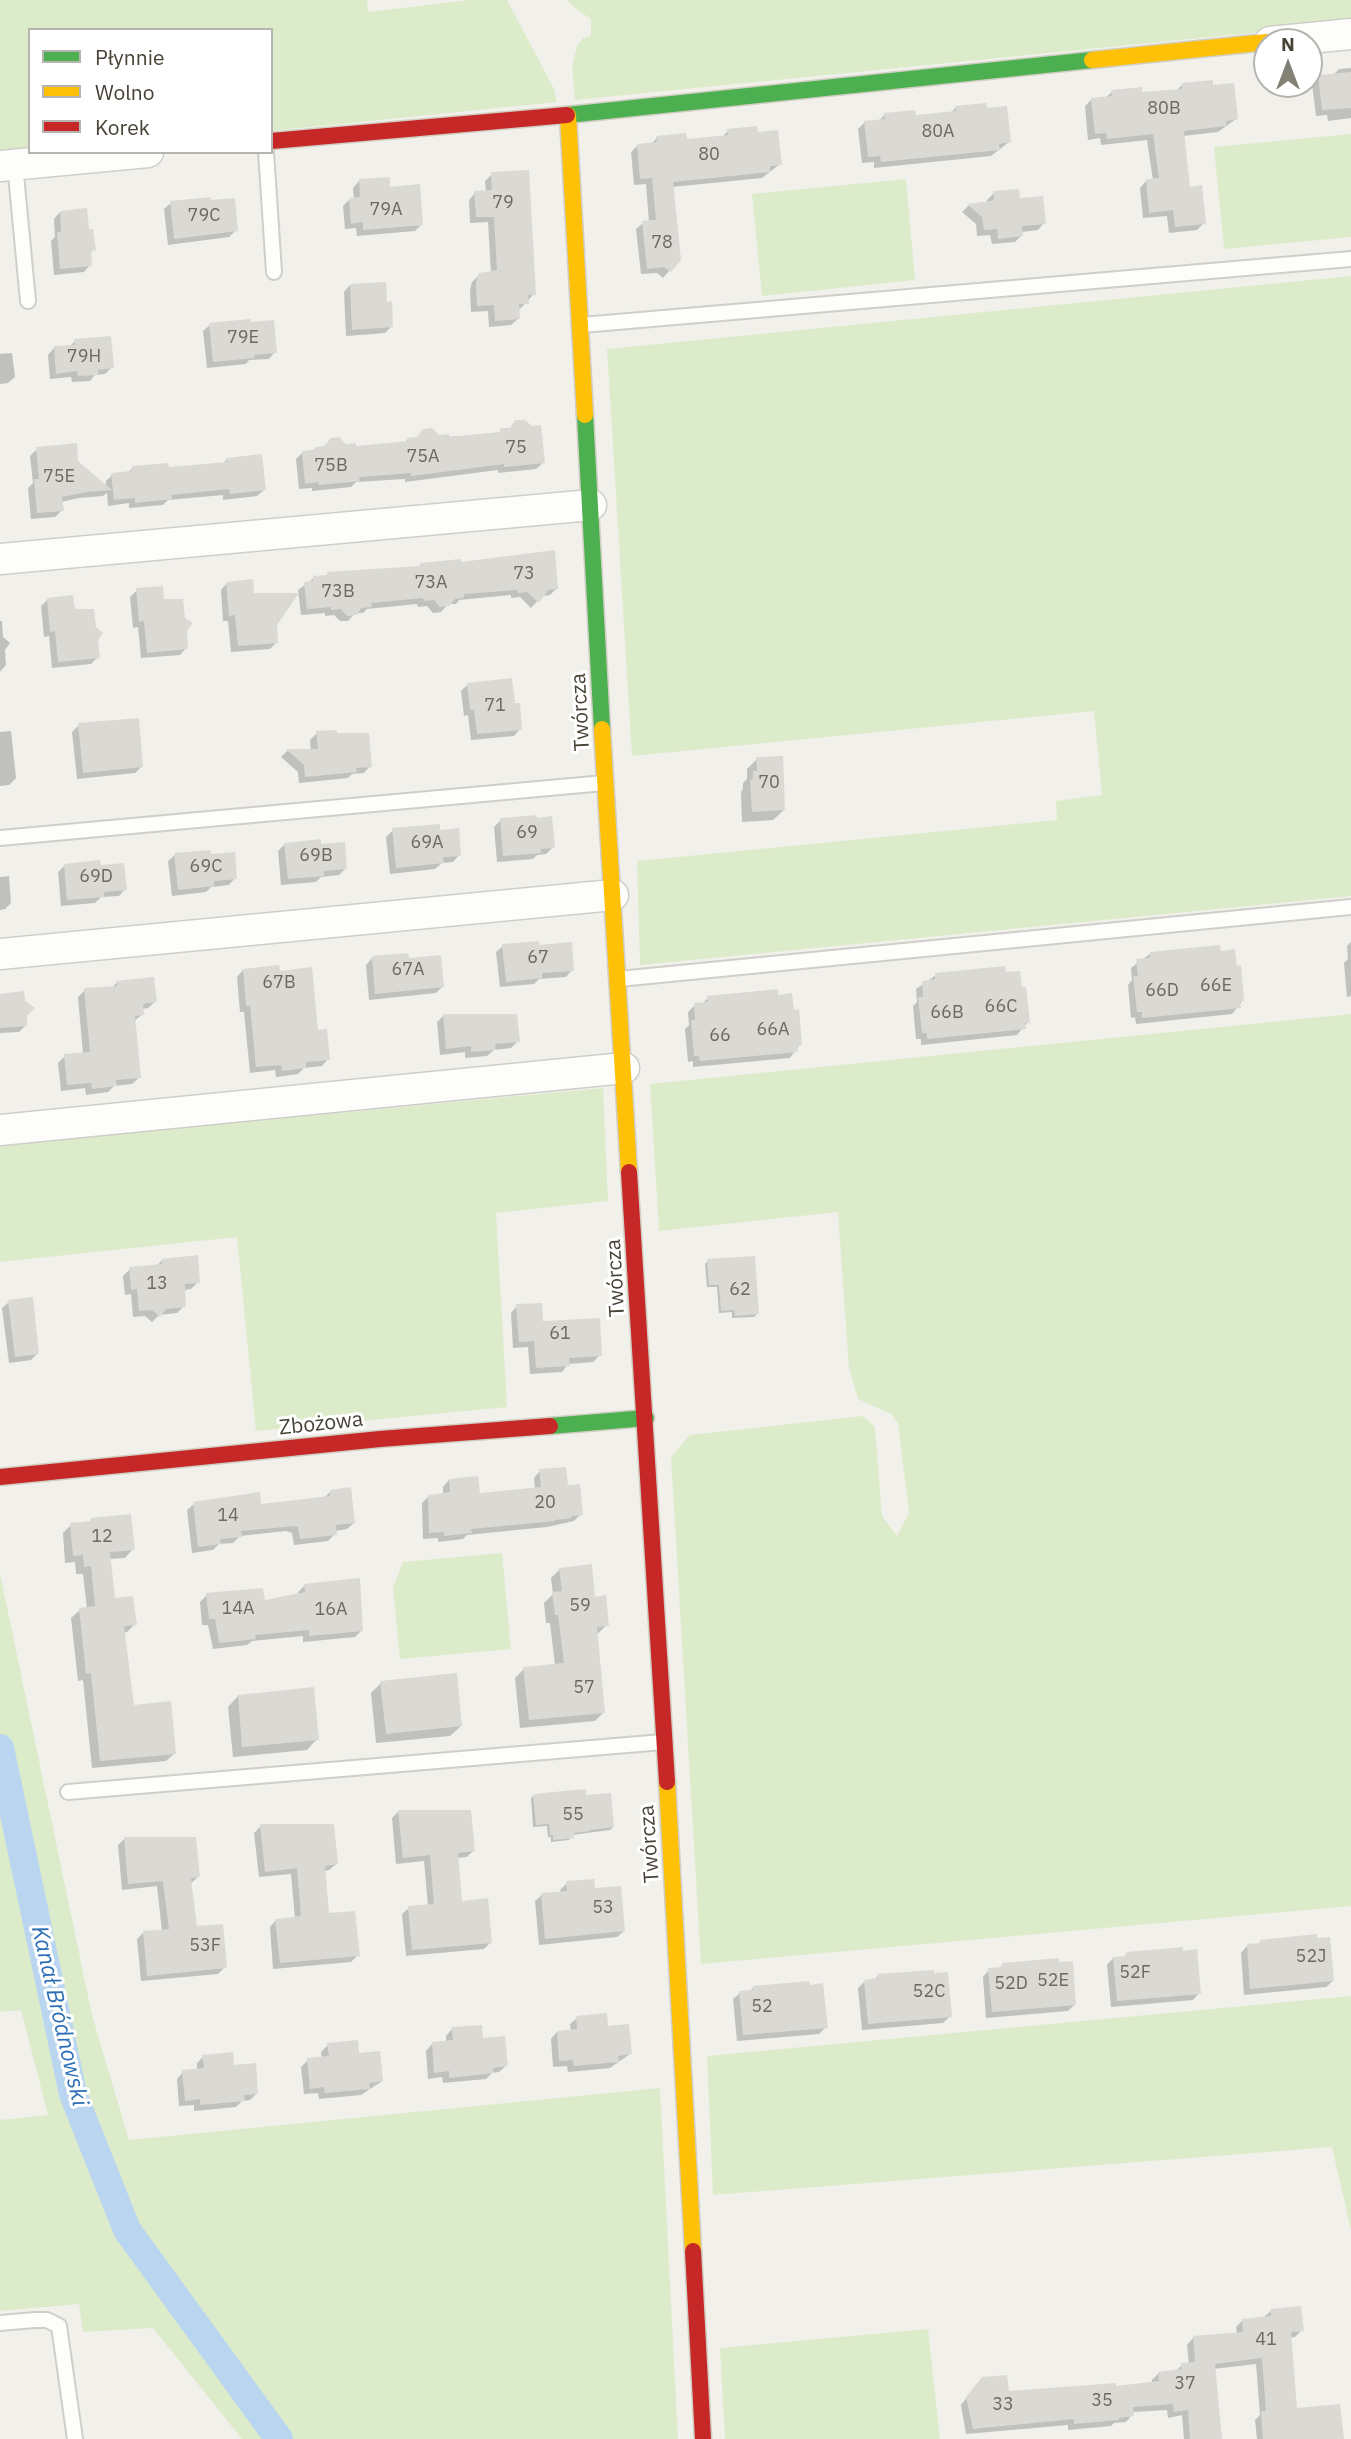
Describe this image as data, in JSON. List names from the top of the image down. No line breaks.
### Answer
{"streets":{"street":["Twórcza","Zbożowa"]},"crossings":[["Twórcza","Zbożowa"]],"water":["Kanał Bródnowski"],"house_numbers":["80B","80A","80","79","79A","79C","78","79E","79H","75","75A","75B","75E","73","73A","73B","71","70","69","69A","69B","69C","69D","67","67A","67B","66E","66D","66C","66B","66A","66","13","62","61","20","14","12","59","14A","16A","57","55","53","53F","52J","52F","52E","52D","52C","52","41","37","35","33"],"legend":["Płynnie","Wolno","Korek"],"north":"top"}
